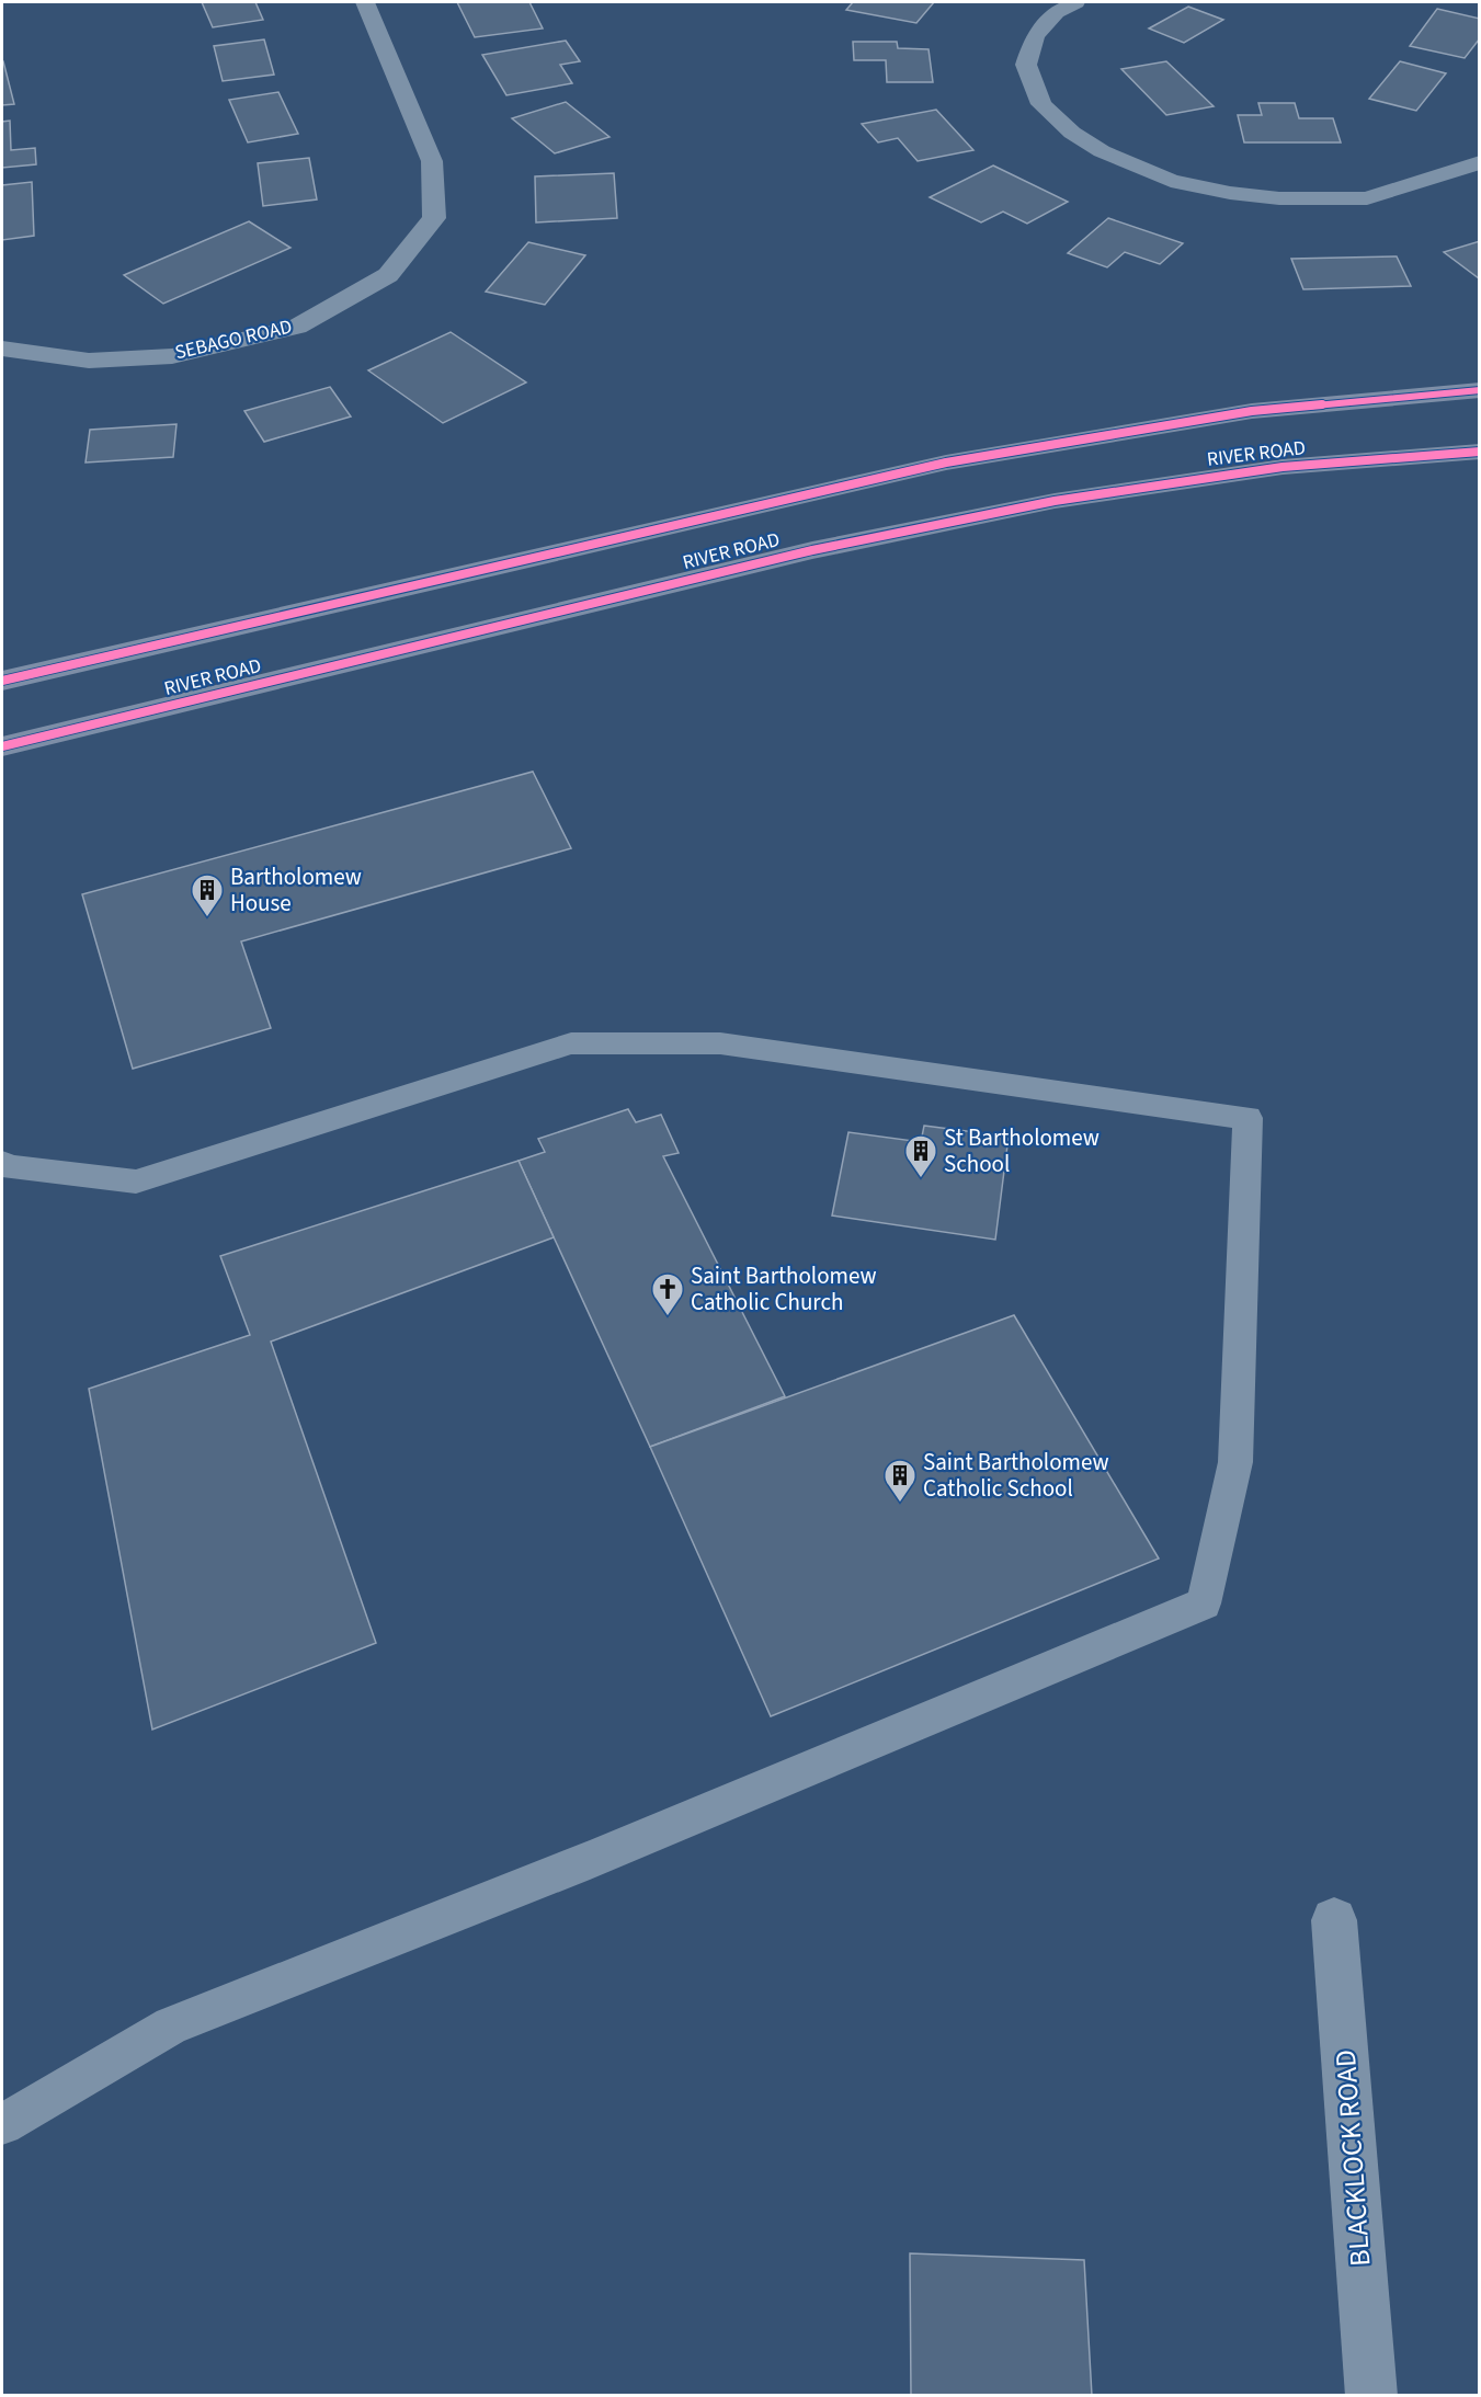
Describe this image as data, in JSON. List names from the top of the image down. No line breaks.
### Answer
{"streets":{"main road":["RIVER ROAD"],"street":["SEBAGO ROAD","BLACKLOCK ROAD"]},"places":{"building":["Bartholomew House","St Bartholomew School","Saint Bartholomew Catholic School"],"church":["Saint Bartholomew Catholic Church"]}}
